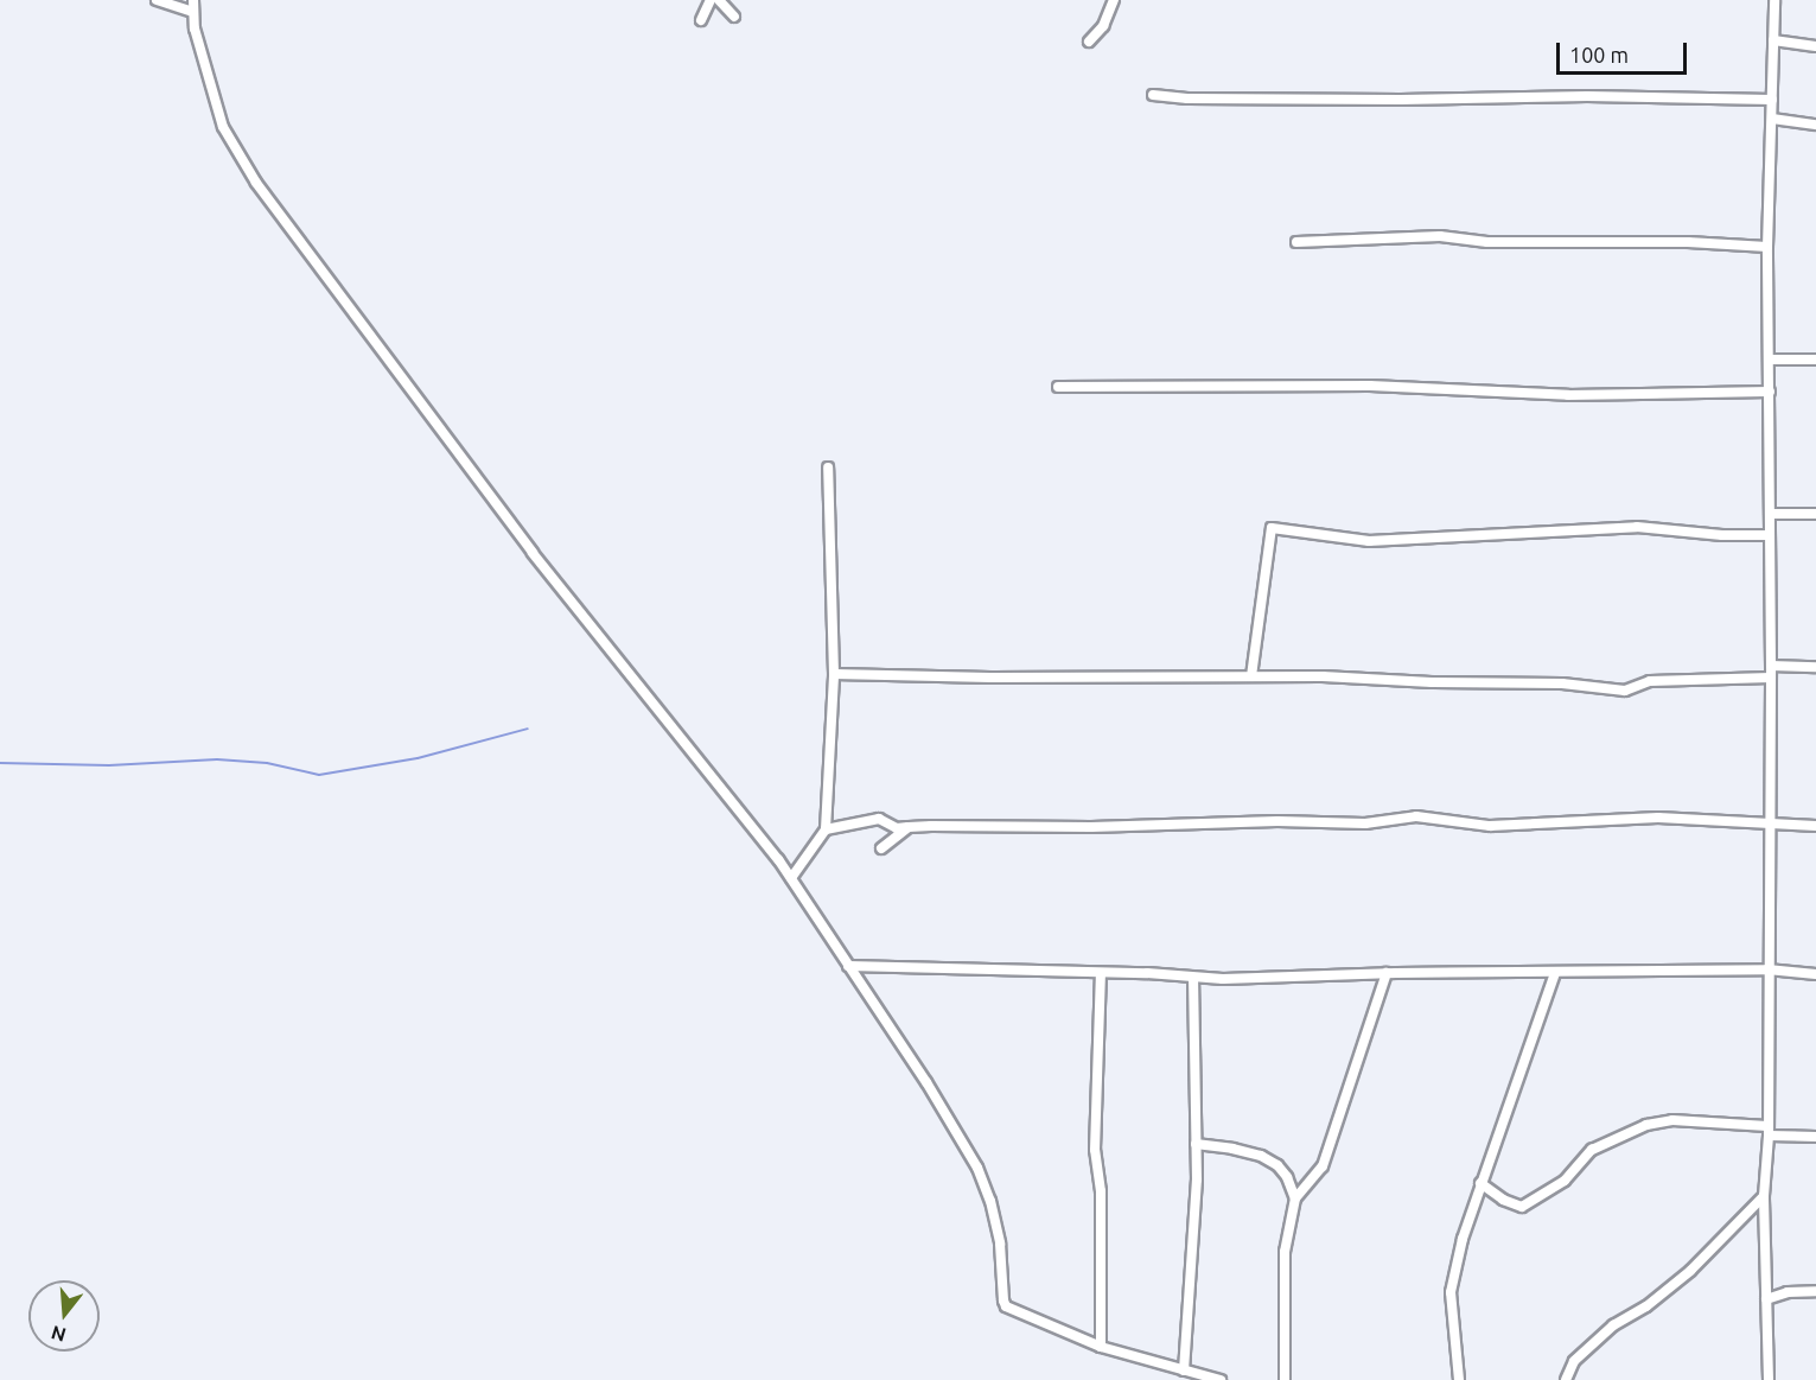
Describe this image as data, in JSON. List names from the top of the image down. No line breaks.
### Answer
{"scale_bar":"100 m","north":"bottom"}
